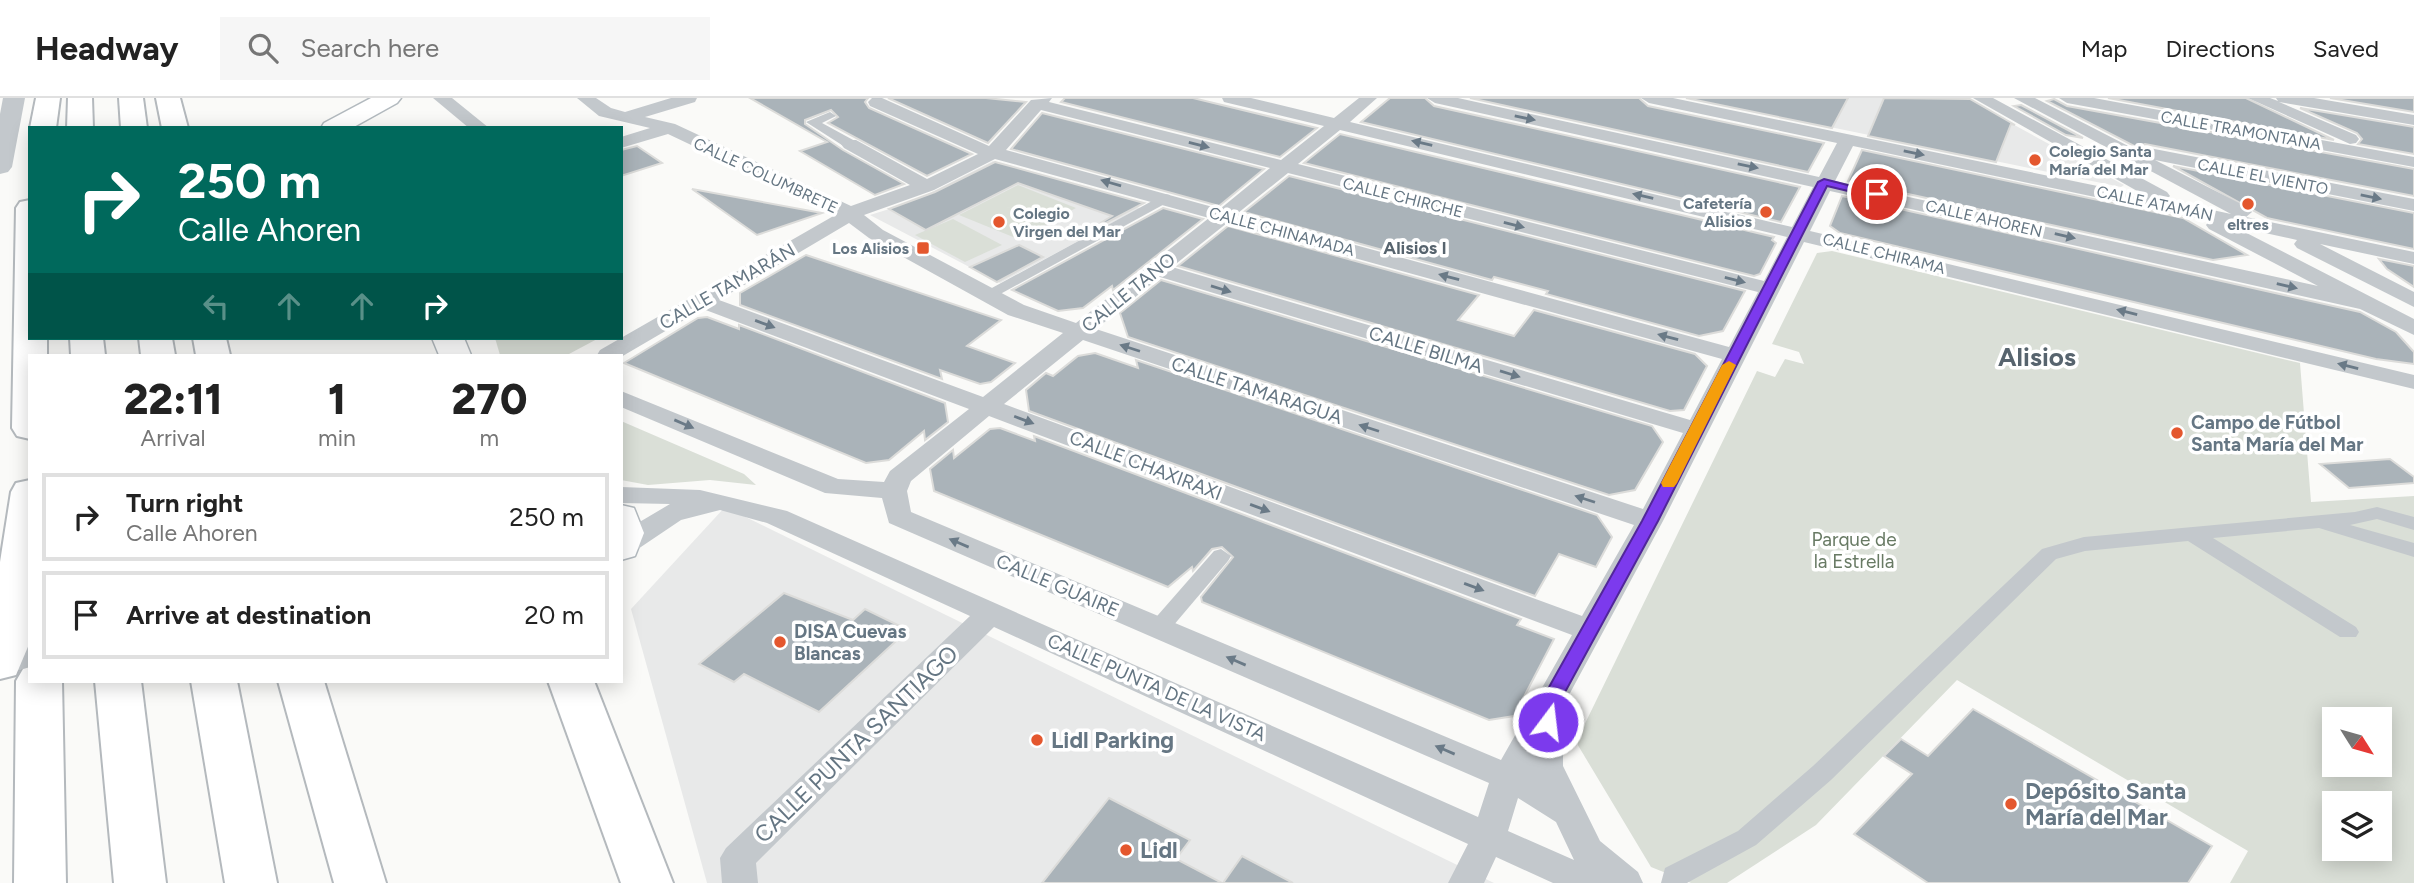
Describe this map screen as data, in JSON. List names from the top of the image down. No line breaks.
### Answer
{"streets":{"street":["CALLE TRAMONTANA","CALLE COLUMBRETE","CALLE EL VIENTO","CALLE CHIRCHE","CALLE ATAMÁN","CALLE AHOREN","CALLE CHINAMADA","CALLE CHIRAMA","CALLE TAMARÁN","CALLE TANO","CALLE BILMA","CALLE TAMARAGUA","CALLE CHAXIRAXI","CALLE GUAIRE","CALLE PUNTA DE LA VISTA","CALLE PUNTA SANTIAGO"]},"crossings":[["CALLE COLUMBRETE","CALLE CHIRCHE"],["CALLE COLUMBRETE","CALLE CHINAMADA"],["CALLE COLUMBRETE","CALLE TAMARÁN"],["CALLE COLUMBRETE","CALLE TAMARAGUA"],["CALLE CHIRCHE","CALLE TANO"],["CALLE CHINAMADA","CALLE TANO"],["CALLE CHIRAMA","CALLE TANO"],["CALLE TAMARÁN","CALLE TAMARAGUA"],["CALLE TAMARÁN","CALLE CHAXIRAXI"],["CALLE TANO","CALLE BILMA"],["CALLE TANO","CALLE TAMARAGUA"],["CALLE TANO","CALLE CHAXIRAXI"],["CALLE TANO","CALLE GUAIRE"],["CALLE PUNTA DE LA VISTA","CALLE PUNTA SANTIAGO"]],"one_way":["CALLE CHIRCHE","CALLE CHINAMADA","CALLE BILMA","CALLE TAMARAGUA","CALLE GUAIRE"],"districts":["Alisios I","Alisios"],"parks":["Parque de la Estrella"],"places":{"other":["Colegio Santa María del Mar","eltres","Cafetería Alisios","Colegio Virgen del Mar","Campo de Fútbol Santa María del Mar","DISA Cuevas Blancas","Lidl Parking","Depósito Santa María del Mar","Lidl"],"transit":["Los Alisios"]},"north":"bottom right","page":{"header":"Headway","search":"Search here","nav":["Map","Directions","Saved"],"turn":["250 m","Calle Ahoren"],"eta":["22:11","Arrival","1","min","270","m"],"list":[{"name":"Turn right","note":"Calle Ahoren","value":"250 m"},{"name":"Arrive at destination","value":"20 m"}]}}
